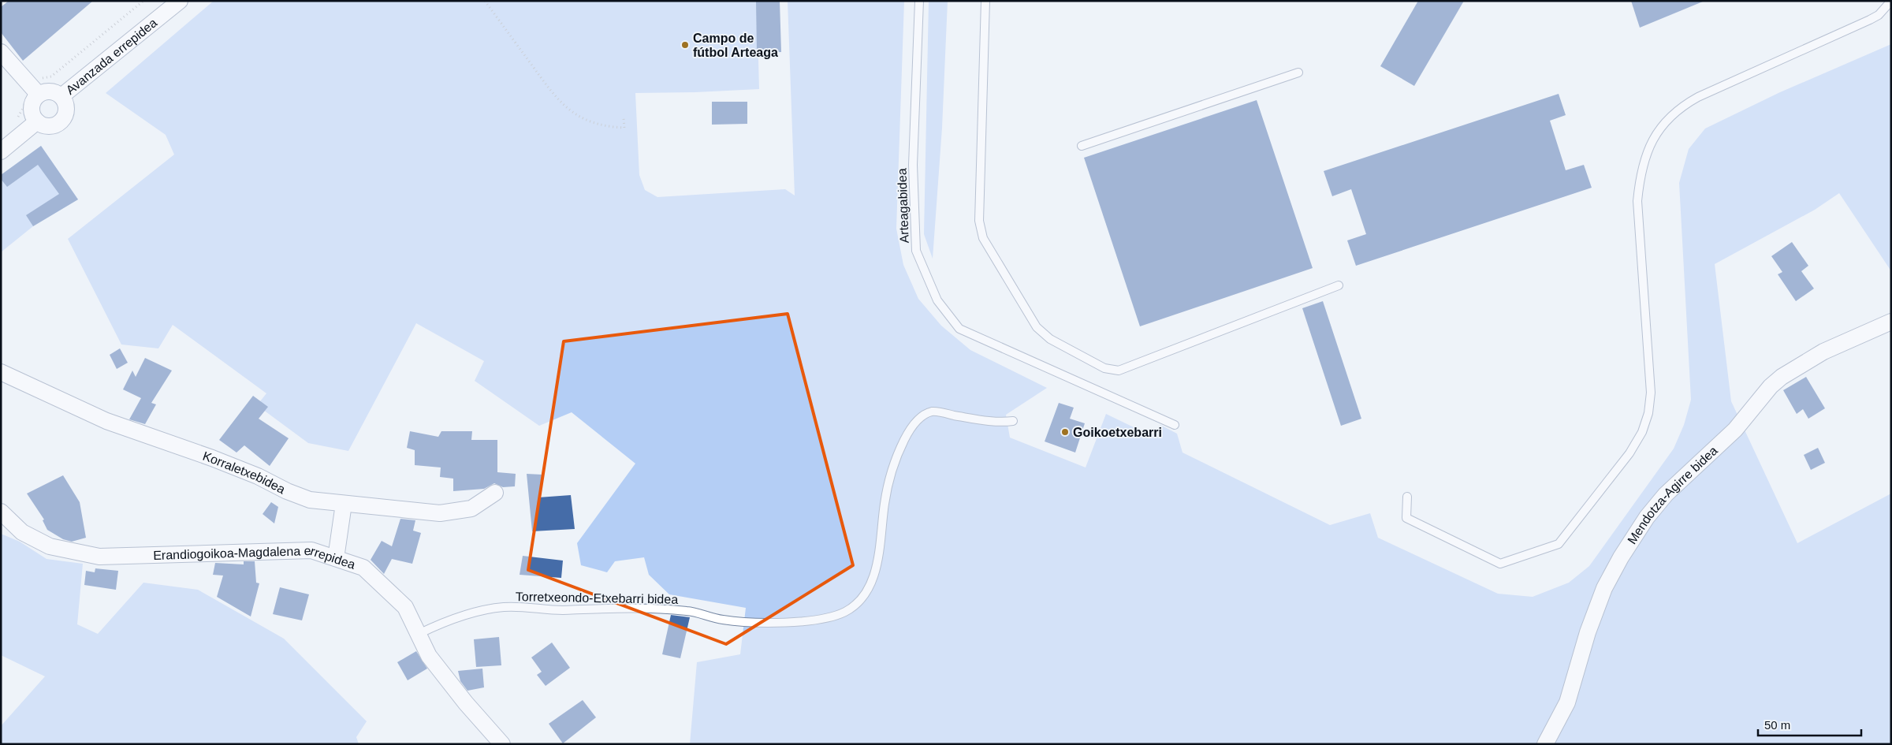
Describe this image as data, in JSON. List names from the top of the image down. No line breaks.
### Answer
{"streets":{"street":["Avanzada errepidea","Korraletxebidea","Mendotza-Agirre bidea","Erandiogoikoa-Magdalena errepidea"],"lane":["Arteagabidea","Torretxeondo-Etxebarri bidea"]},"crossings":[["Erandiogoikoa-Magdalena errepidea","Torretxeondo-Etxebarri bidea"]],"places":["Campo de fútbol Arteaga","Goikoetxebarri"],"scale_bar":"50 m"}
